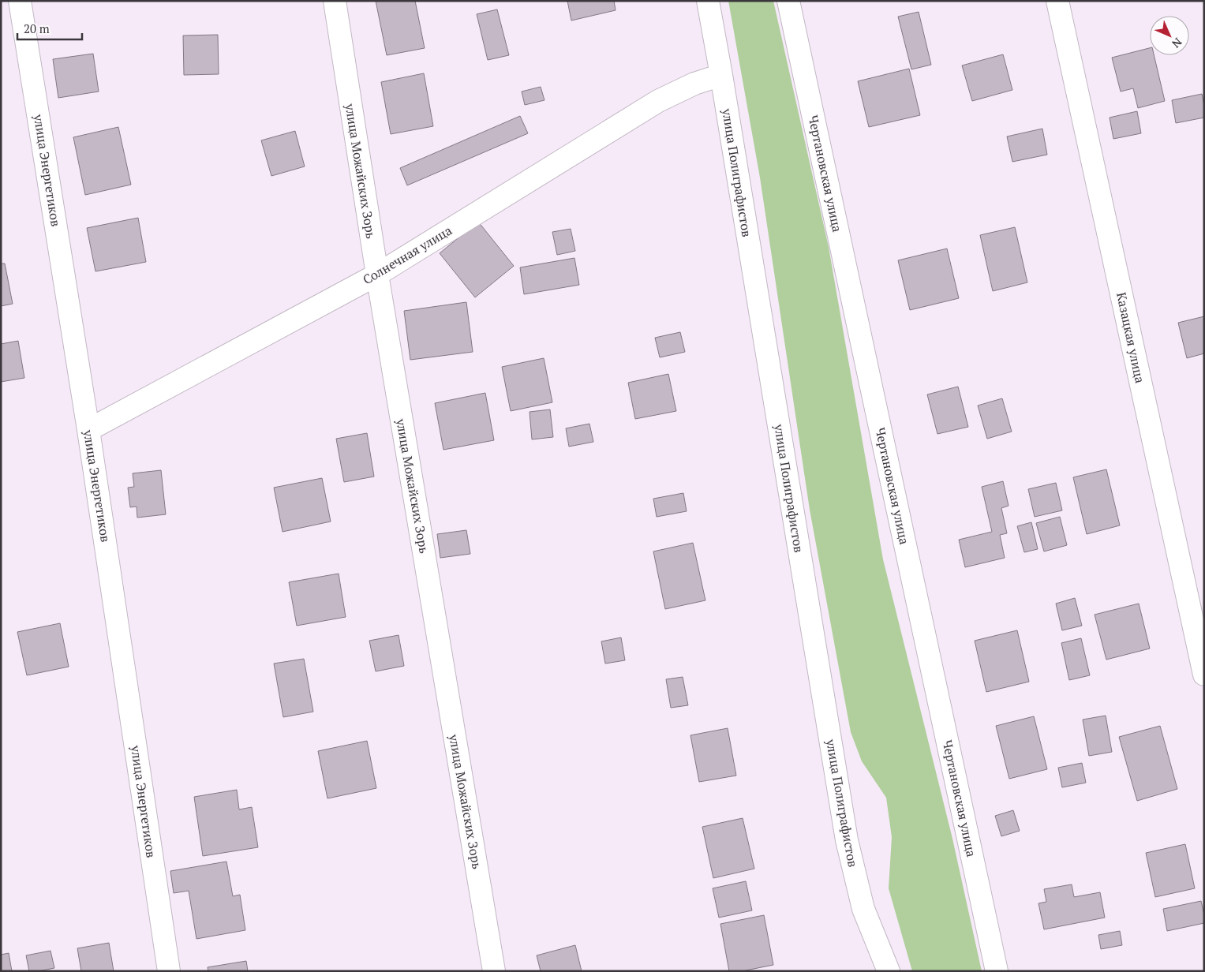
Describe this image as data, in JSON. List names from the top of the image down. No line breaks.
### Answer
{"streets":{"street":["улица Энергетиков","улица Можайских Зорь","улица Полиграфистов","Чертановская улица","Солнечная улица","Казацкая улица"]},"crossings":[["улица Энергетиков","Солнечная улица"],["улица Можайских Зорь","Солнечная улица"],["улица Полиграфистов","Солнечная улица"]],"scale_bar":"20 m","north":"bottom right"}
